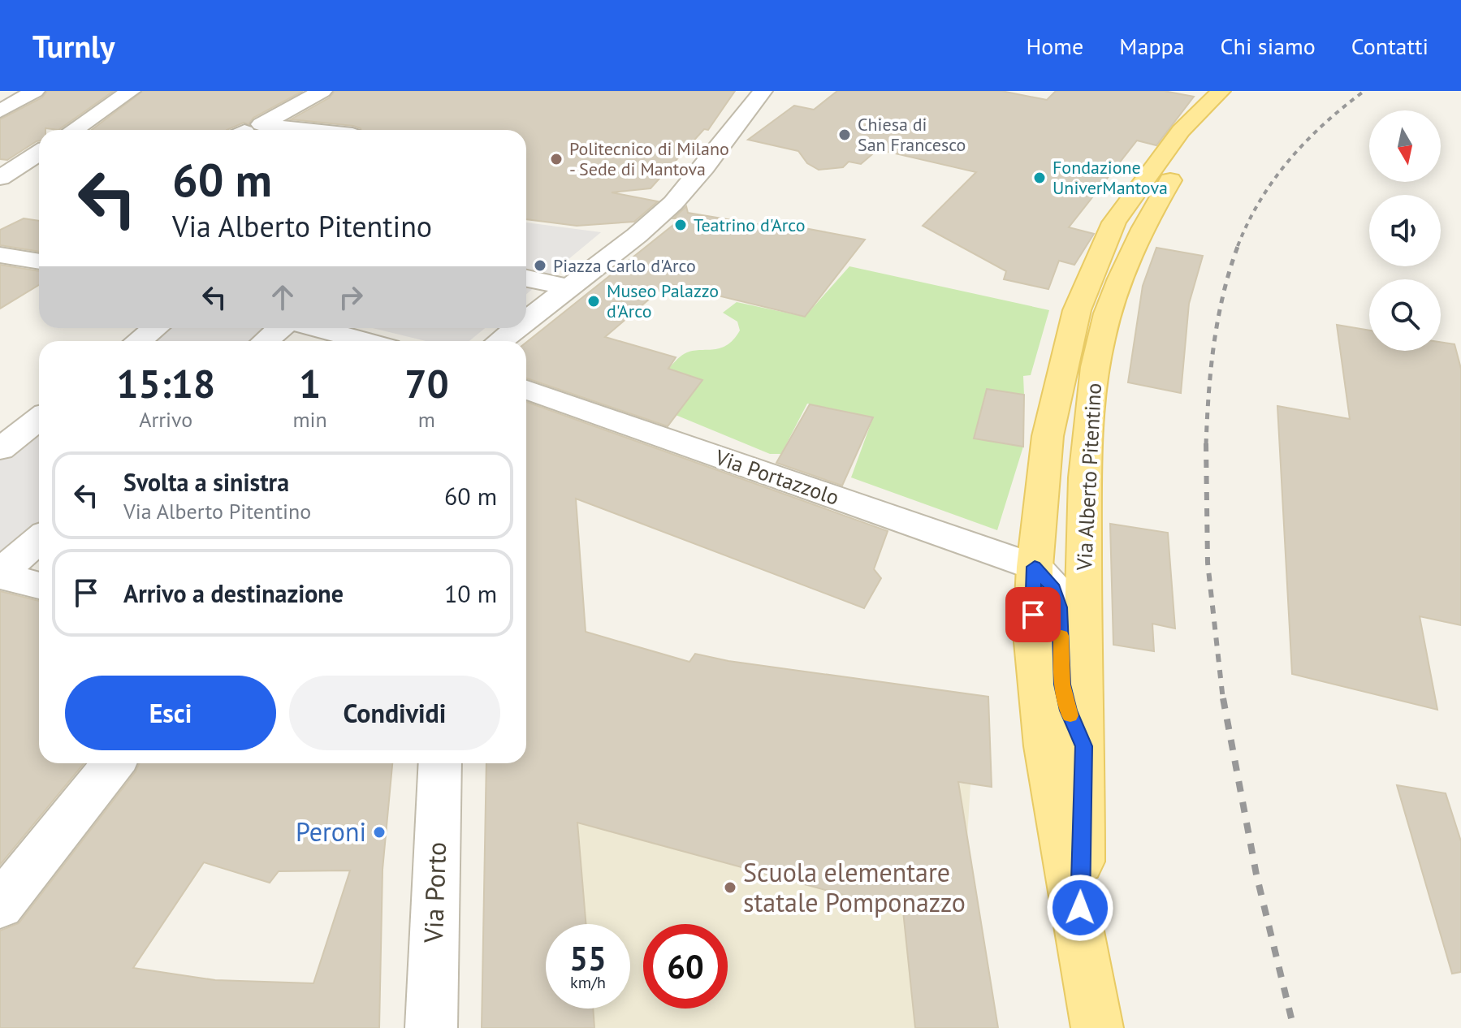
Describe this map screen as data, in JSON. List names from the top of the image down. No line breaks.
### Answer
{"streets":{"main road":["Via Alberto Pitentino"],"street":["Via Portazzolo","Via Porto"]},"crossings":[["Via Alberto Pitentino","Via Portazzolo"]],"places":["Chiesa di San Francesco","Politecnico di Milano - Sede di Mantova","Fondazione UniverMantova","Teatrino d'Arco","Piazza Carlo d'Arco","Museo Palazzo d'Arco","Peroni","Scuola elementare statale Pomponazzo"],"north":"bottom","page":{"header":"Turnly","nav":["Home","Mappa","Chi siamo","Contatti"],"turn":["60 m","Via Alberto Pitentino"],"eta":["15:18","Arrivo","1","min","70","m"],"list":[{"name":"Svolta a sinistra","note":"Via Alberto Pitentino","value":"60 m"},{"name":"Arrivo a destinazione","value":"10 m"}],"buttons":["Esci","Condividi"],"speed":"55 km/h","limit":"60"}}
